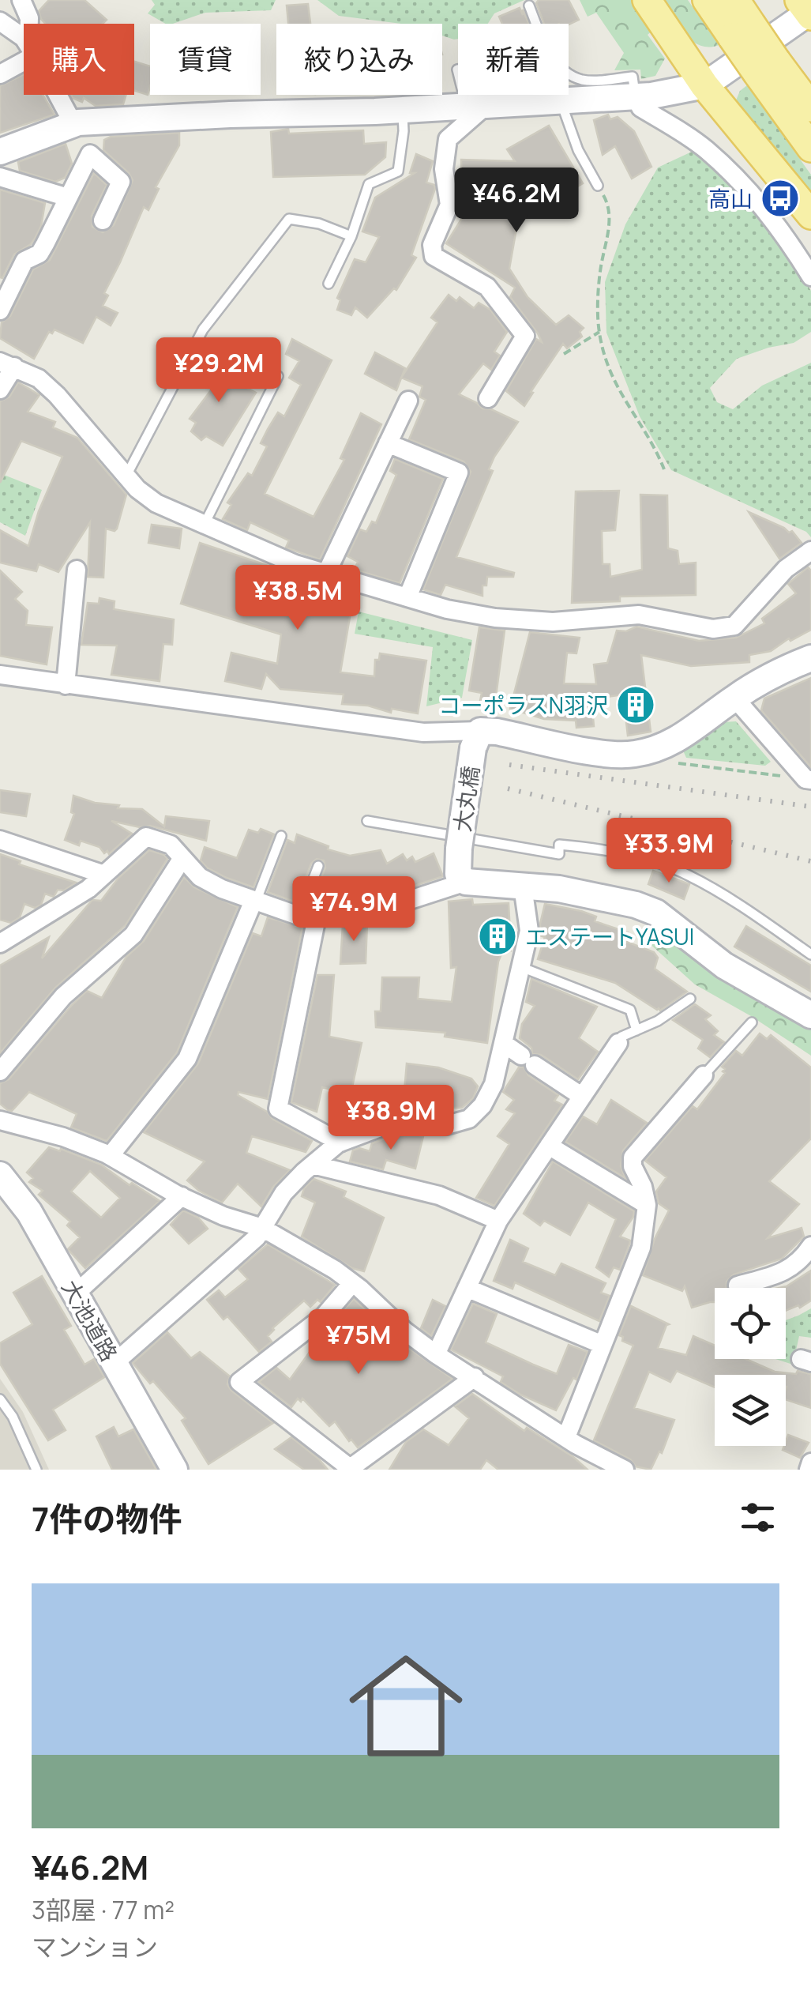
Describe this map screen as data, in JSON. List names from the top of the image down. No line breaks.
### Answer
{"streets":{"street":["大丸橋","大池道路"]},"places":{"bus stop":["高山"],"building":["コーポラスN羽沢","エステートYASUI"]},"page":{"chip":["購入","賃貸","絞り込み","新着"],"price":["¥46.2M","¥29.2M","¥38.5M","¥33.9M","¥74.9M","¥38.9M","¥75M"],"heading":"7件の物件","list":[{"name":"¥46.2M","note":"3部屋 · 77 m² · マンション"}]}}
